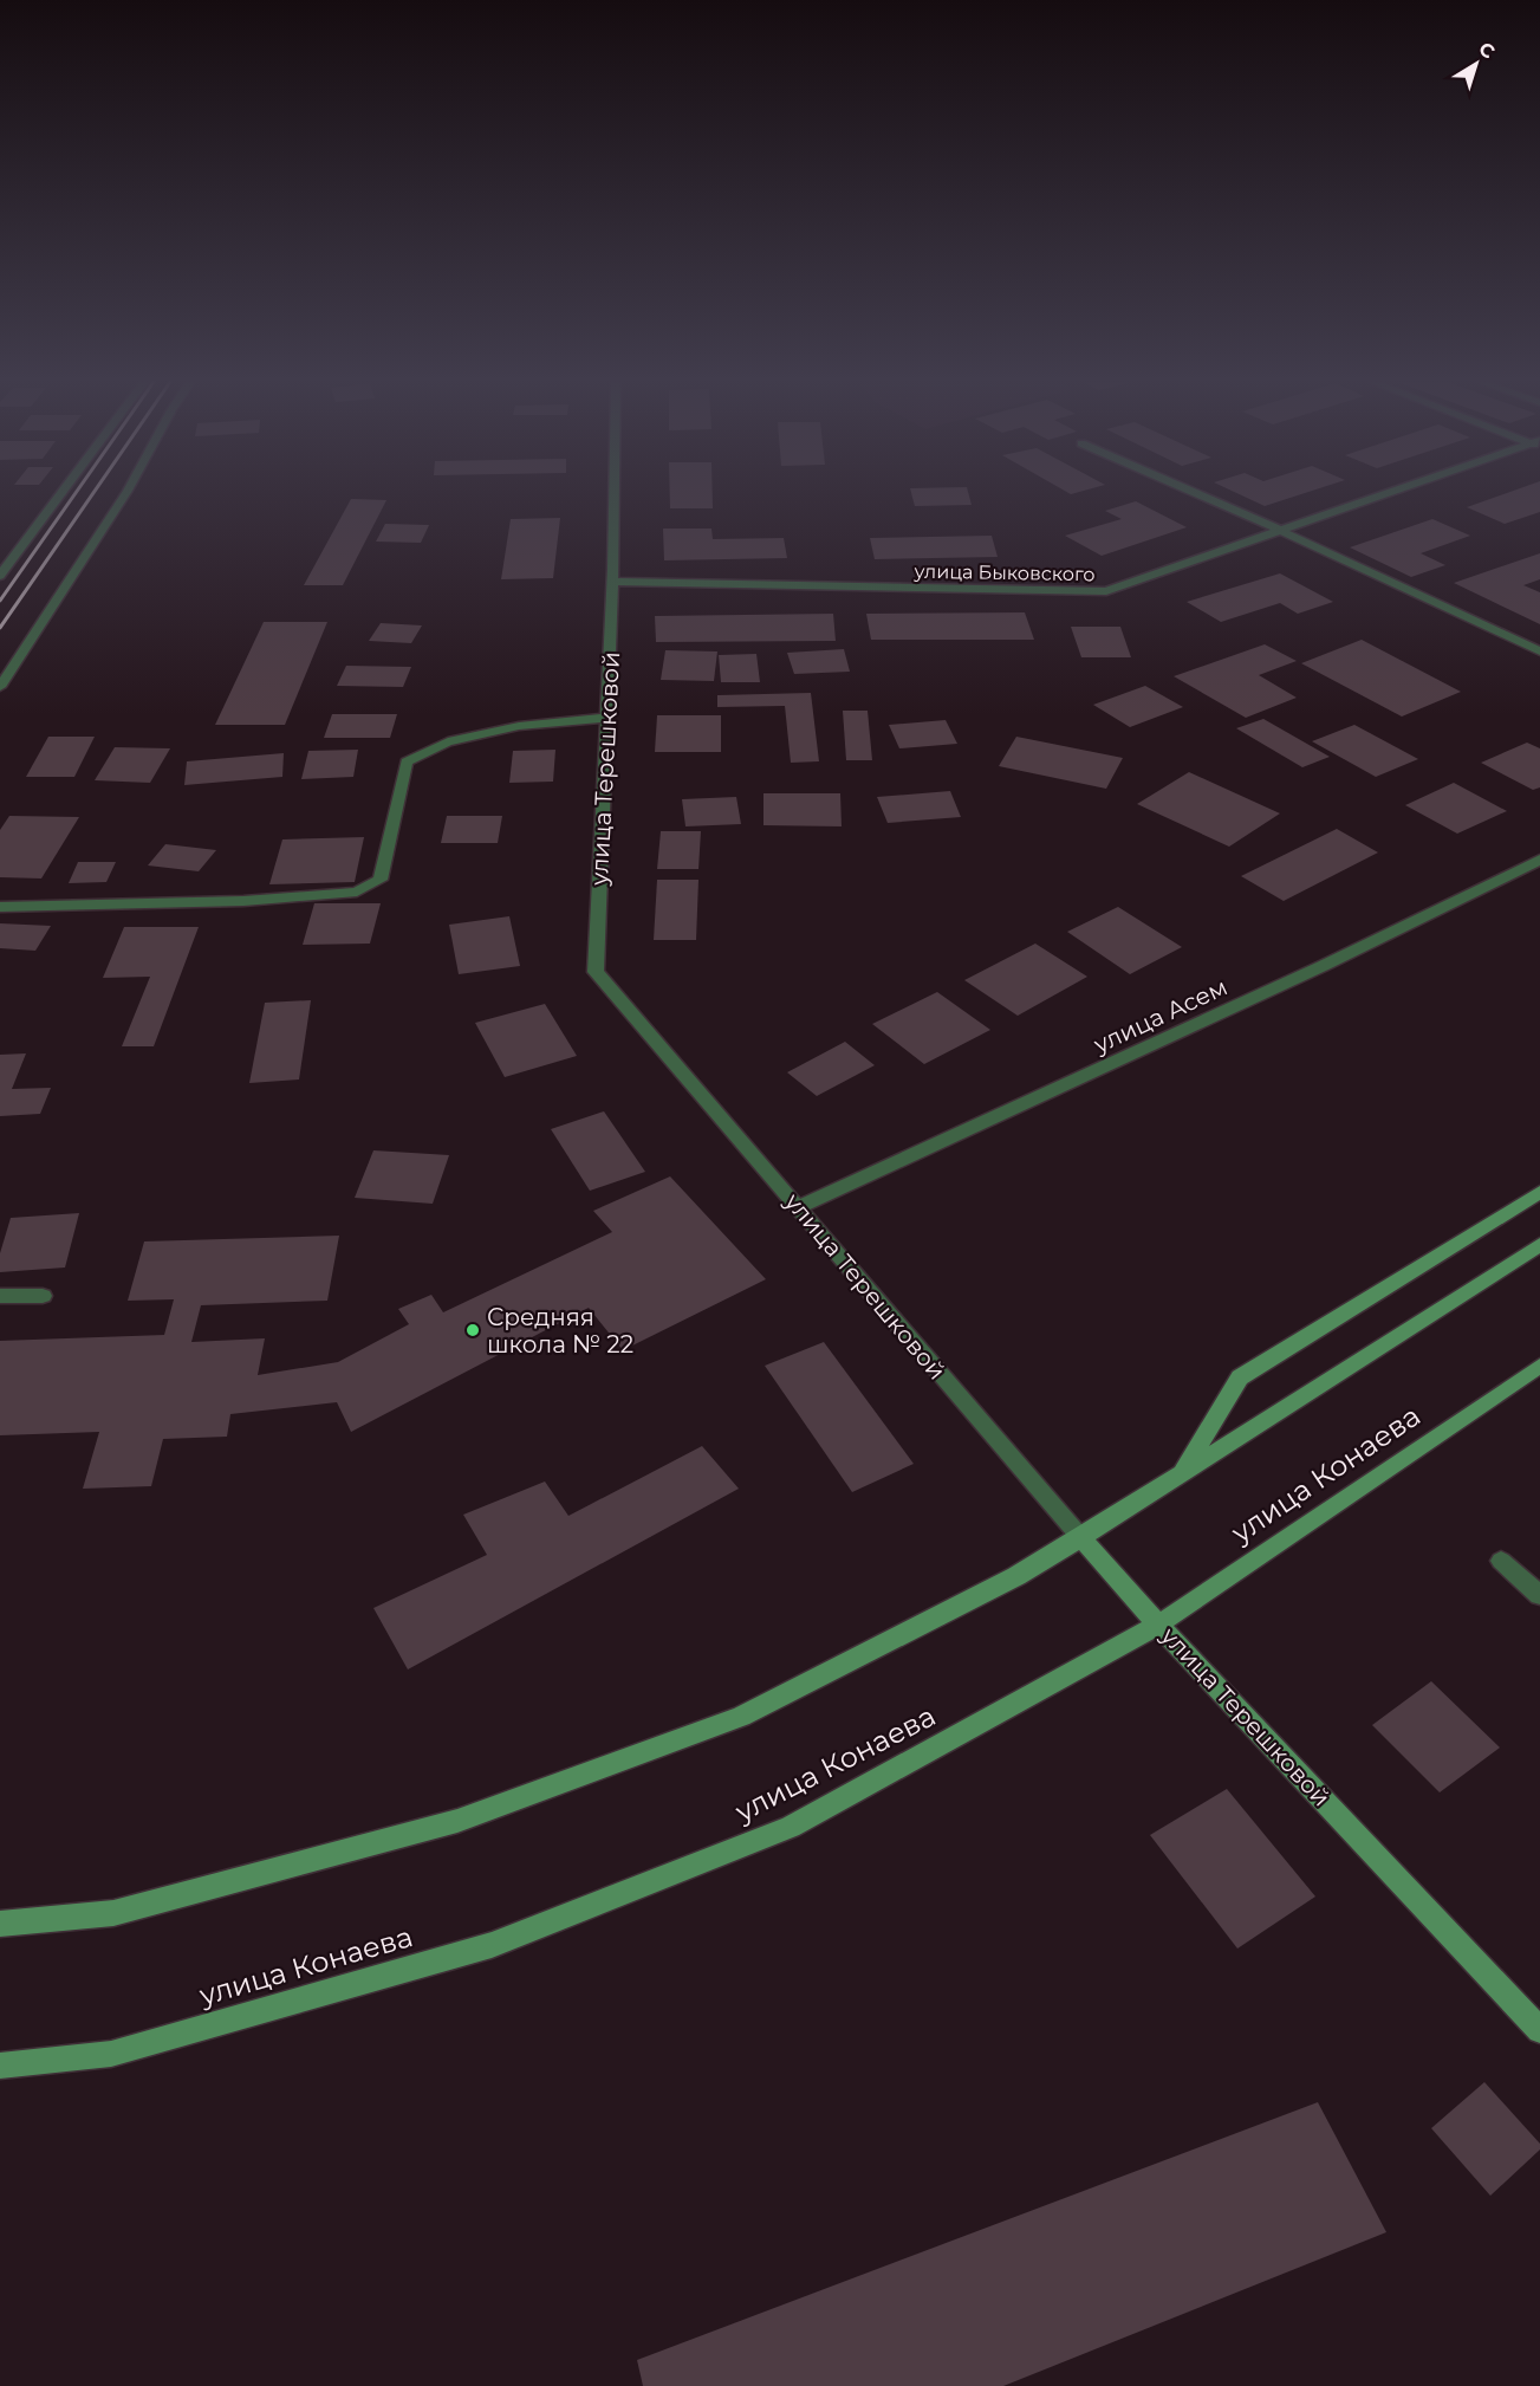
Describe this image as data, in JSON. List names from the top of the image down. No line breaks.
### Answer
{"streets":{"main road":["улица Терешковой","улица Конаева"],"street":["улица Быковского","улица Асем"]},"crossings":[["улица Быковского","улица Терешковой"],["улица Терешковой","улица Асем"],["улица Терешковой","улица Конаева"]],"places":["Средняя школа № 22"],"north":"top right"}
